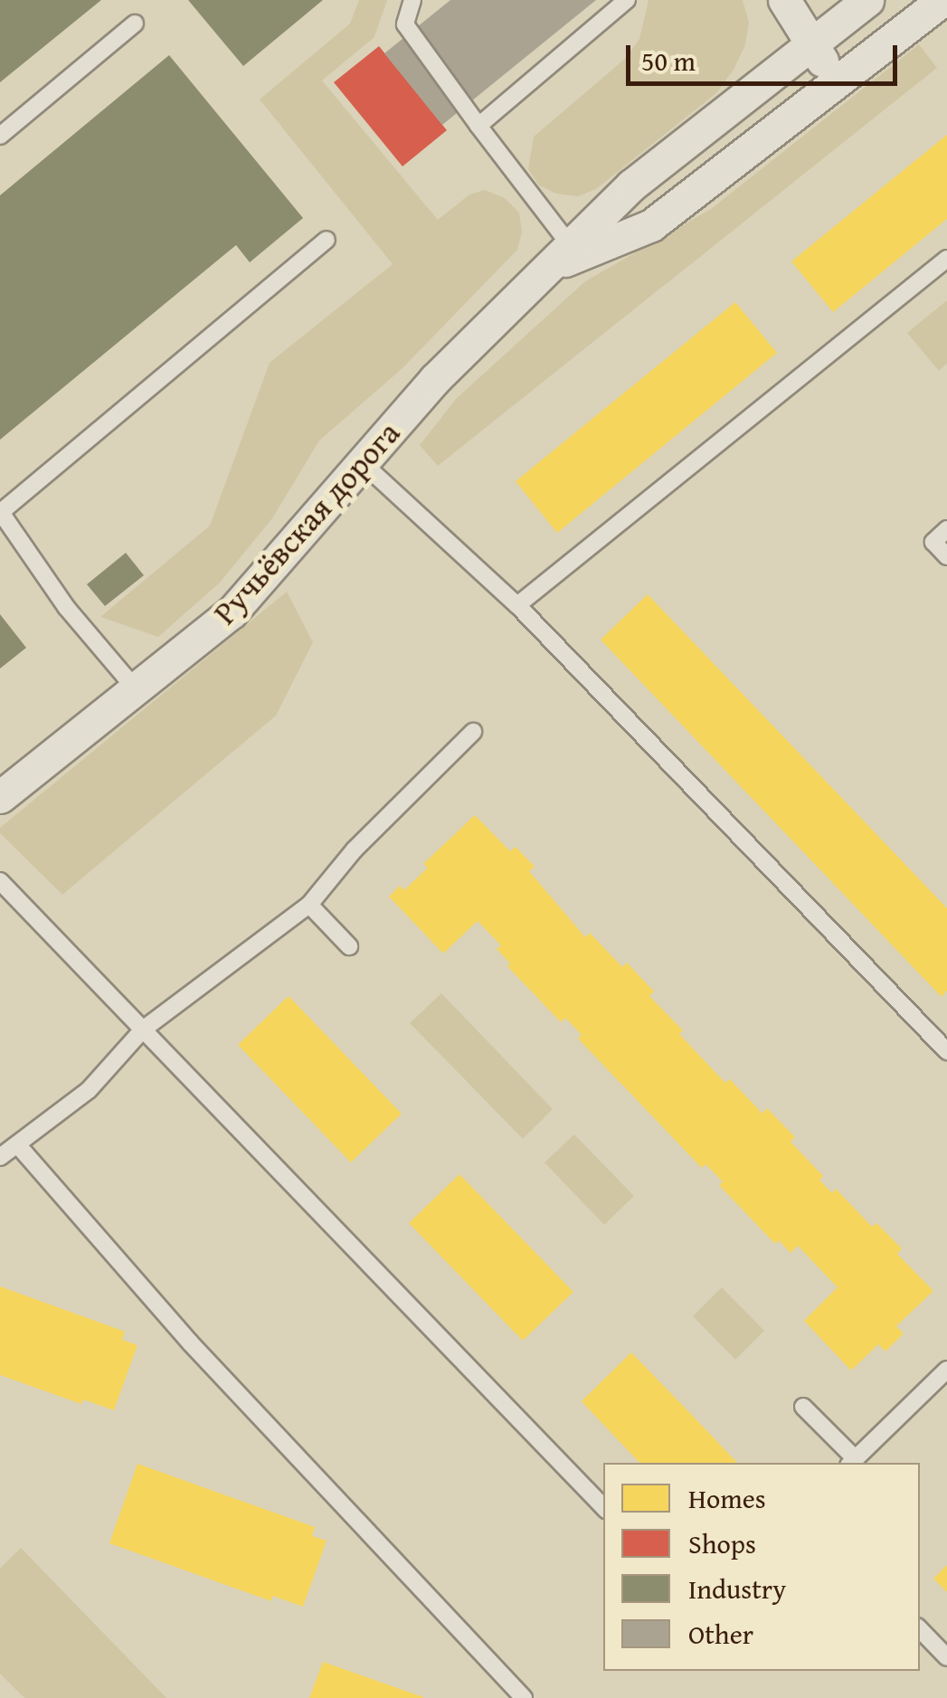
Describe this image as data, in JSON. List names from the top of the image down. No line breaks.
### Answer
{"streets":{"street":["Ручьёвская дорога"]},"legend":["Homes","Shops","Industry","Other"],"scale_bar":"50 m"}
